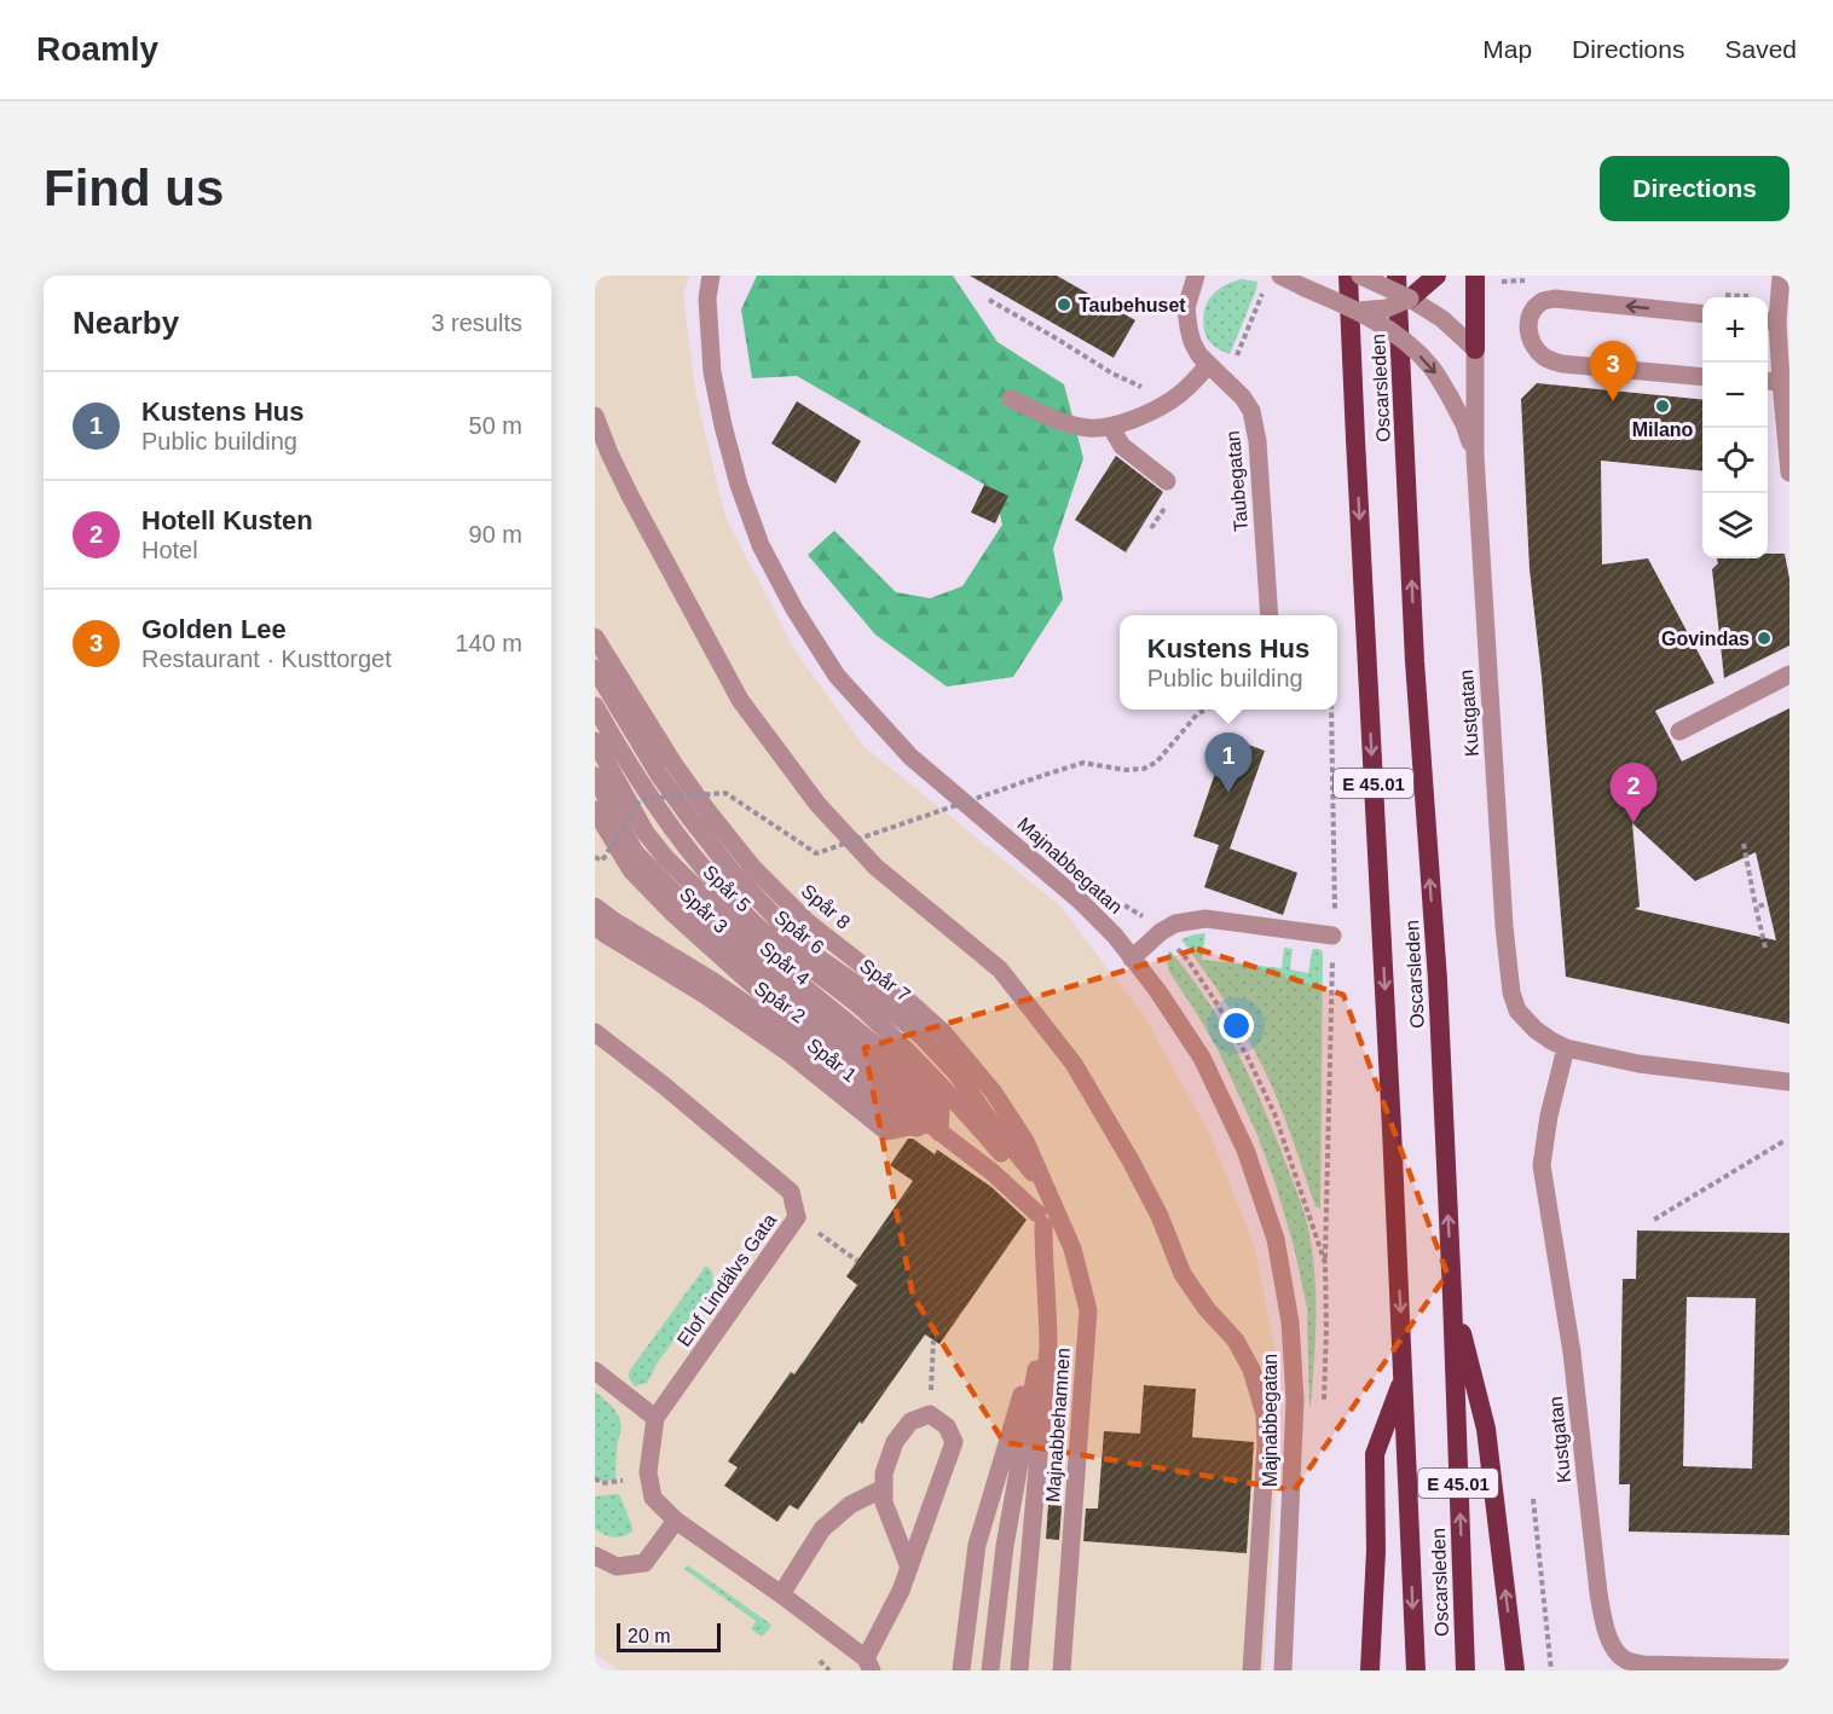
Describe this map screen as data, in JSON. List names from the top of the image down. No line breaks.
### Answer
{"streets":{"highway":["Oscarsleden","E 45.01"],"street":["Taubegatan","Kustgatan","Majnabbegatan","Spår 5","Spår 8","Spår 3","Spår 6","Spår 4","Spår 7","Spår 2","Spår 1","Elof Lindälvs Gata","Majnabbehamnen"]},"crossings":[["Spår 5","Spår 3"],["Spår 5","Spår 4"],["Spår 5","Spår 2"],["Spår 5","Spår 1"],["Spår 5","Majnabbehamnen"],["Spår 8","Spår 6"],["Spår 8","Spår 7"],["Spår 8","Majnabbehamnen"],["Spår 3","Spår 4"],["Spår 3","Spår 2"],["Spår 3","Spår 1"],["Spår 3","Majnabbehamnen"],["Spår 6","Spår 7"],["Spår 6","Majnabbehamnen"],["Spår 4","Spår 2"],["Spår 4","Spår 1"],["Spår 4","Majnabbehamnen"],["Spår 7","Majnabbehamnen"],["Spår 2","Spår 1"],["Spår 2","Majnabbehamnen"],["Spår 1","Majnabbehamnen"]],"places":["Taubehuset","Milano","Govindas"],"scale_bar":"20 m","page":{"header":"Roamly","nav":["Map","Directions","Saved"],"buttons":"Directions","title":"Find us","heading":["Nearby","3 results"],"map_buttons":["+","−"],"pins":["3","1","2"],"list":[{"mark":"1","name":"Kustens Hus","note":"Public building","value":"50 m"},{"mark":"2","name":"Hotell Kusten","note":"Hotel","value":"90 m"},{"mark":"3","name":"Golden Lee","note":"Restaurant · Kusttorget","value":"140 m"}],"popup":["Kustens Hus","Public building"],"scale":"20 m"}}
